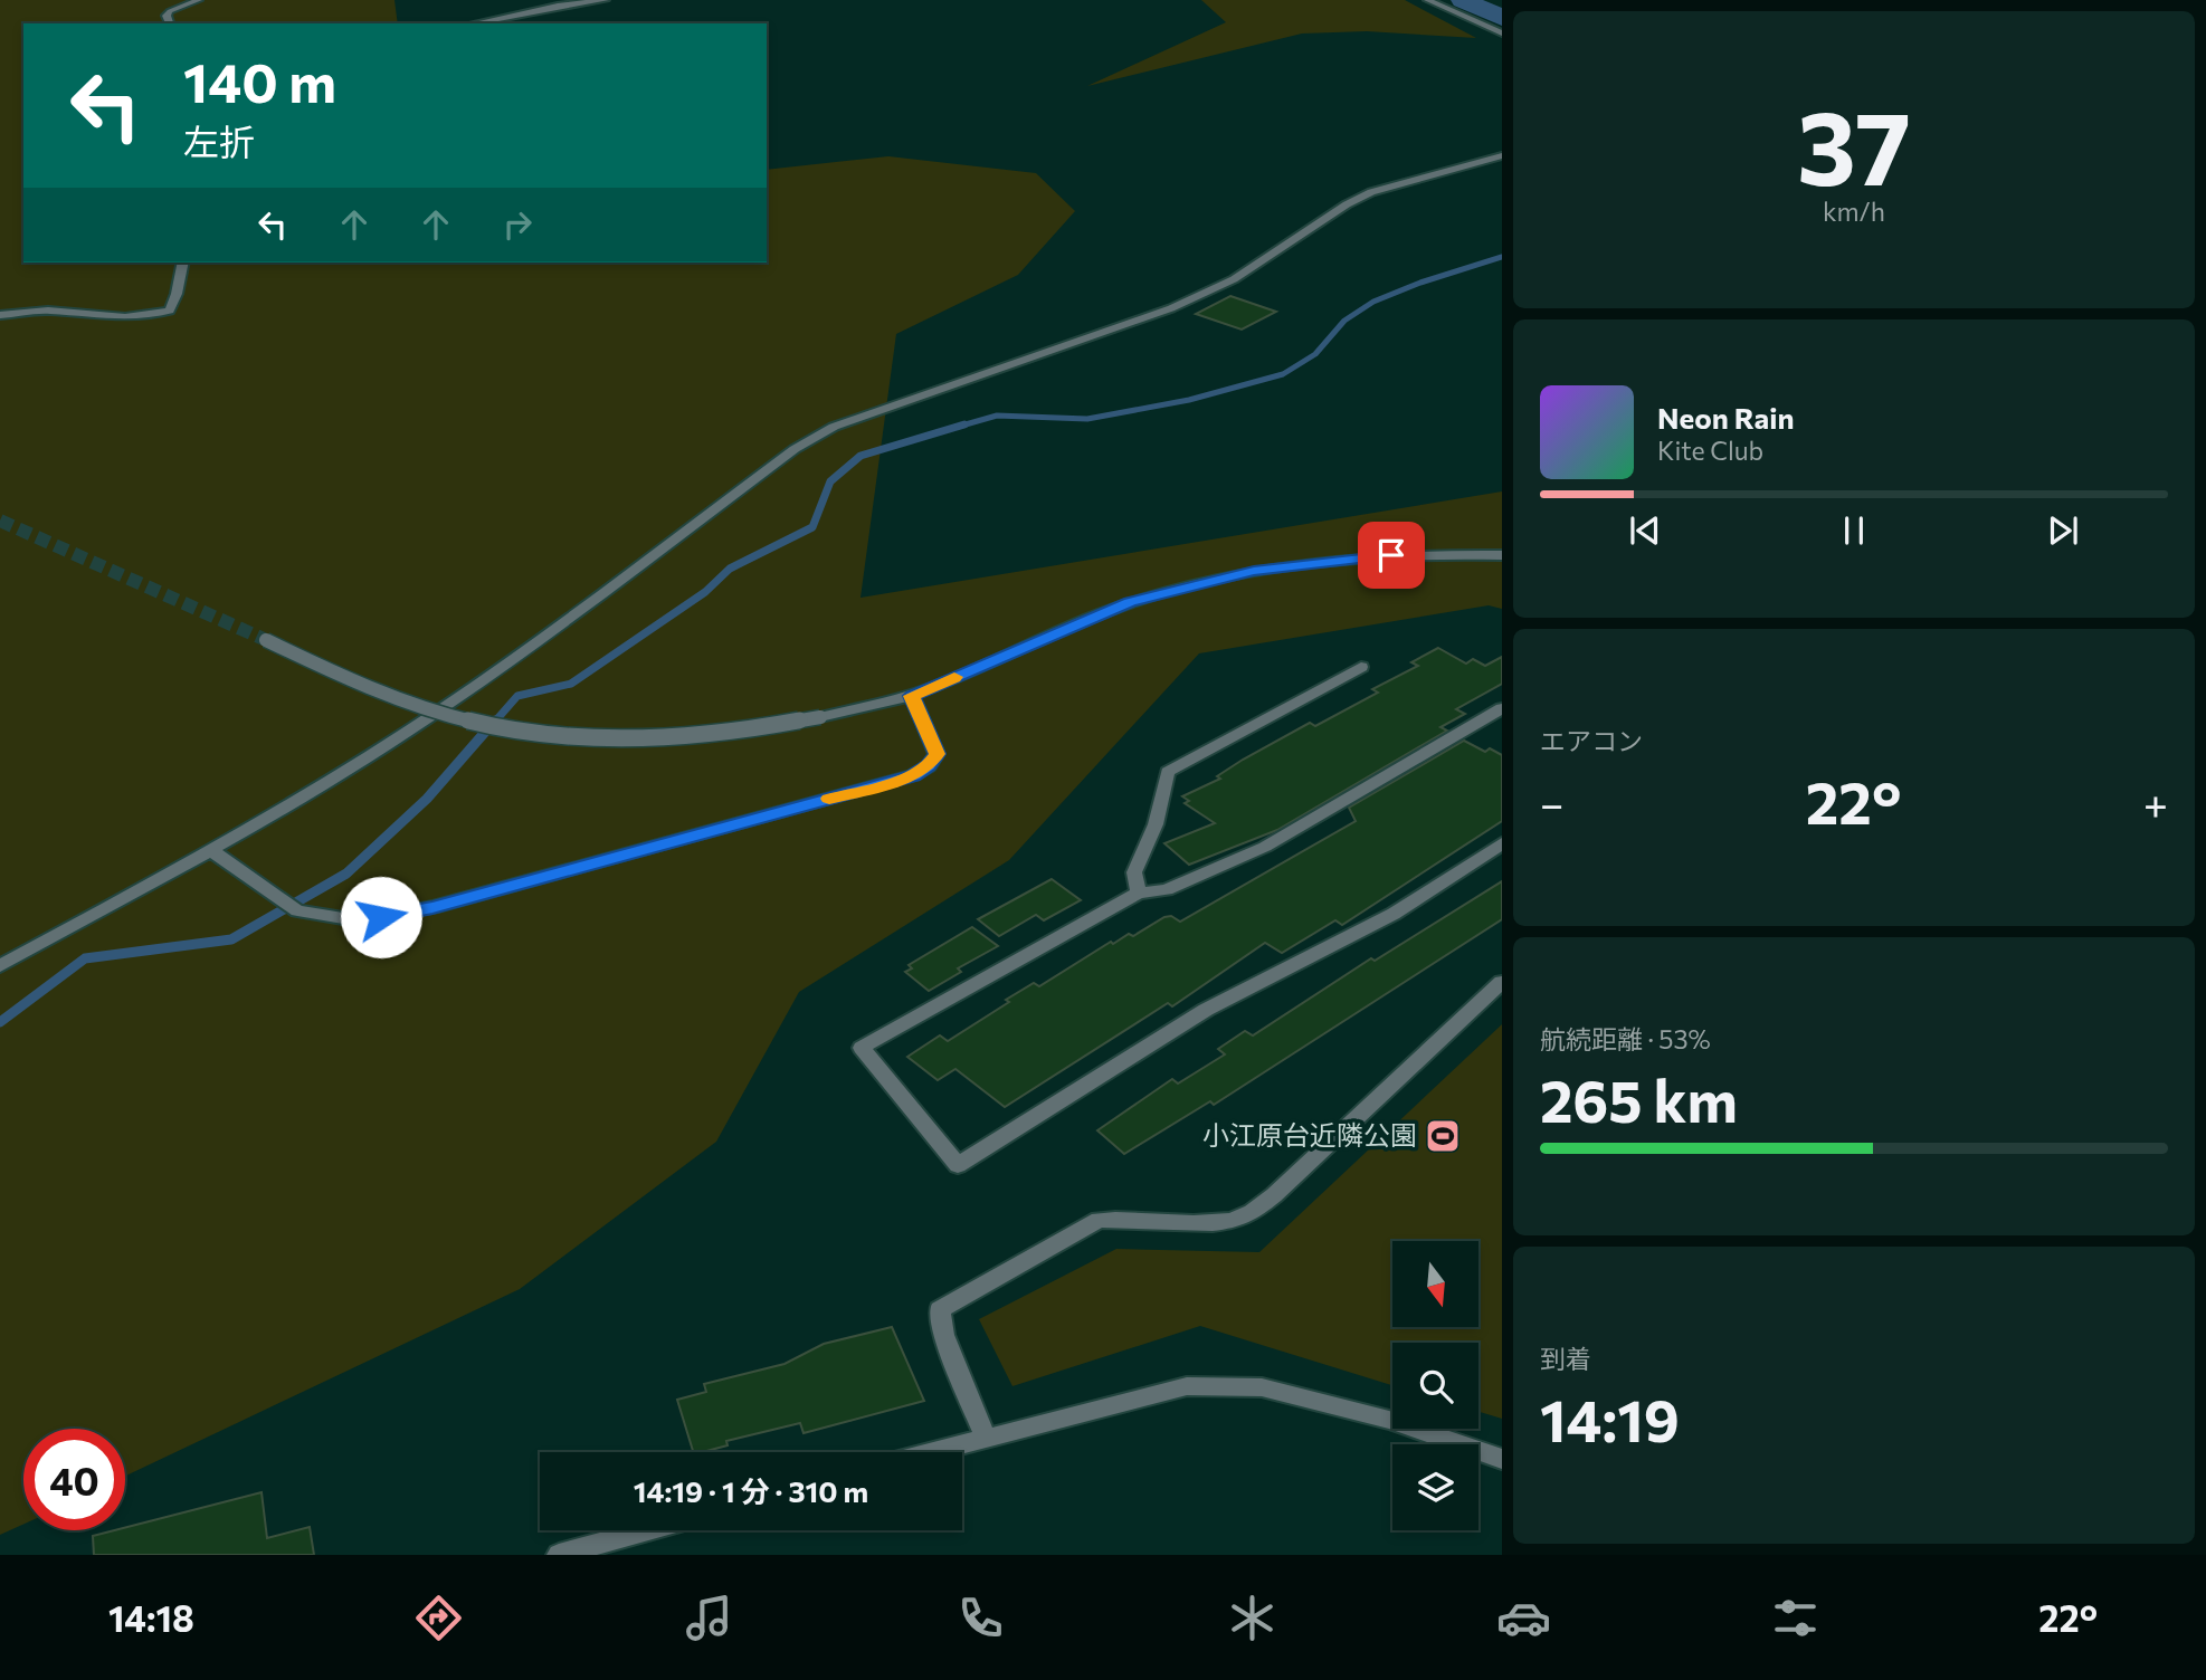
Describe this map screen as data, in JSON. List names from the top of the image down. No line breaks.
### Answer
{"places":{"sports":["小江原台近隣公園"]},"north":"bottom","page":{"tile":[["37","km/h"],"エアコン",["航続距離 · 53%","265 km"],["到着","14:19"]],"turn":["140 m","左折"],"song":["Neon Rain","Kite Club"],"heat":["−","22°","+"],"limit":"40","trip":"14:19 · 1 分 · 310 m","tabs":["14:18","22°"]}}
